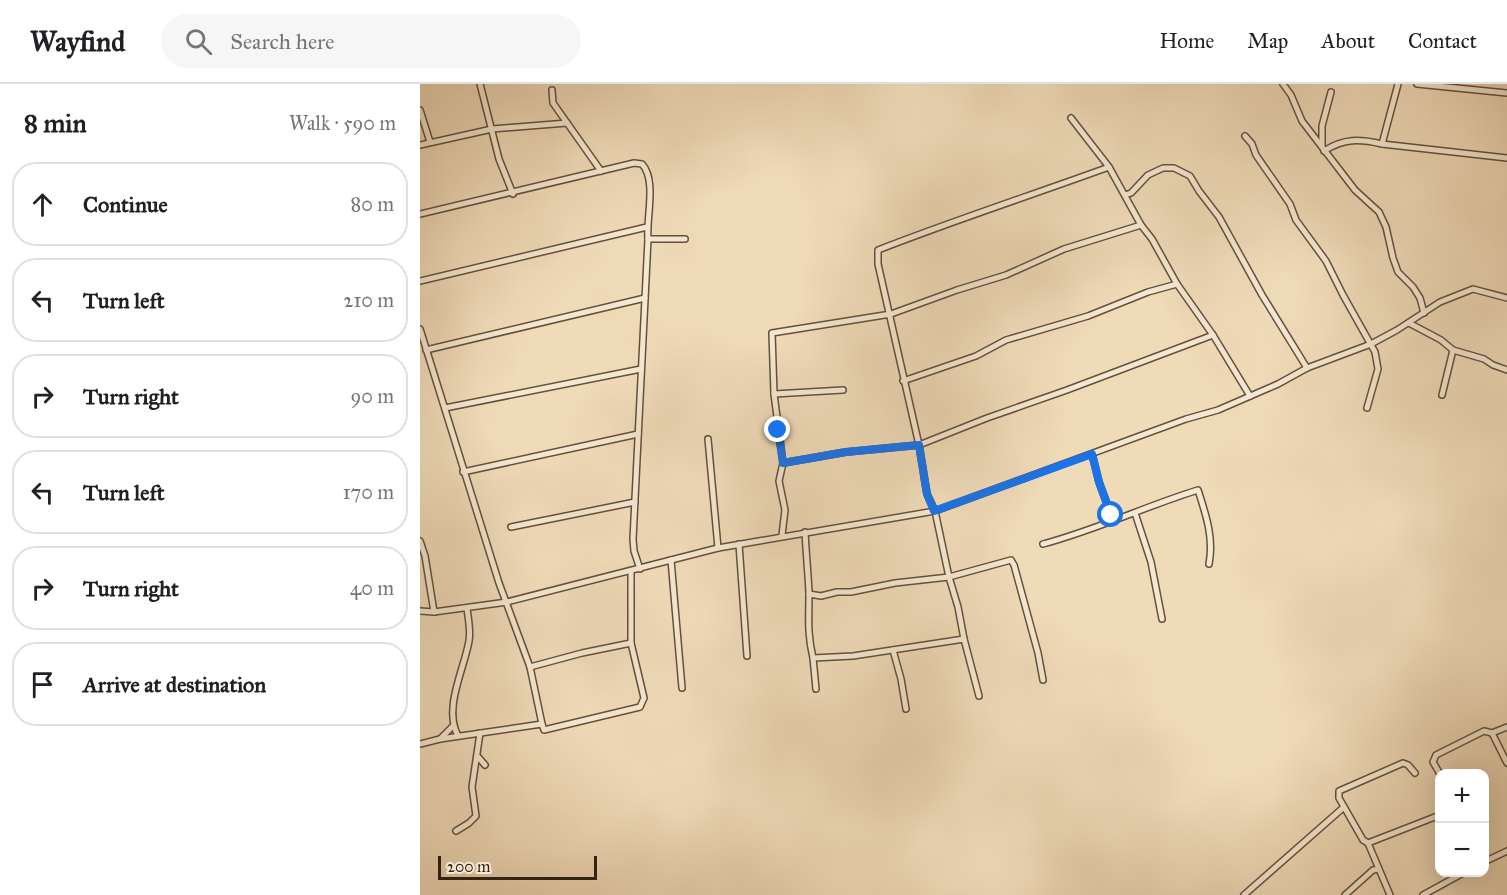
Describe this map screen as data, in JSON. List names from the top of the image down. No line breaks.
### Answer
{"scale_bar":"200 m","page":{"header":"Wayfind","search":"Search here","nav":["Home","Map","About","Contact"],"heading":["8 min","Walk · 590 m"],"list":[["Continue","80 m"],["Turn left","210 m"],["Turn right","90 m"],["Turn left","170 m"],["Turn right","40 m"],"Arrive at destination"],"map_buttons":["+","−"],"scale":"200 m"}}
